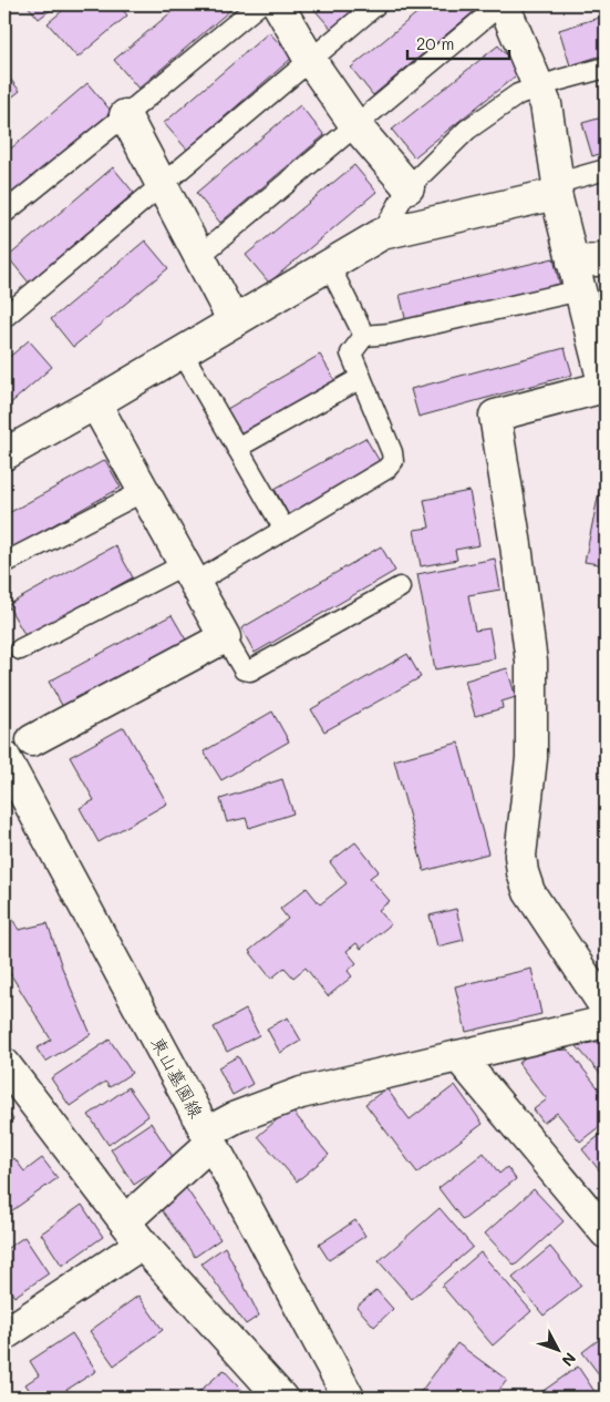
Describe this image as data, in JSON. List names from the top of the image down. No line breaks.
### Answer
{"streets":{"street":["東山墓園線"]},"scale_bar":"20 m","north":"bottom right"}
